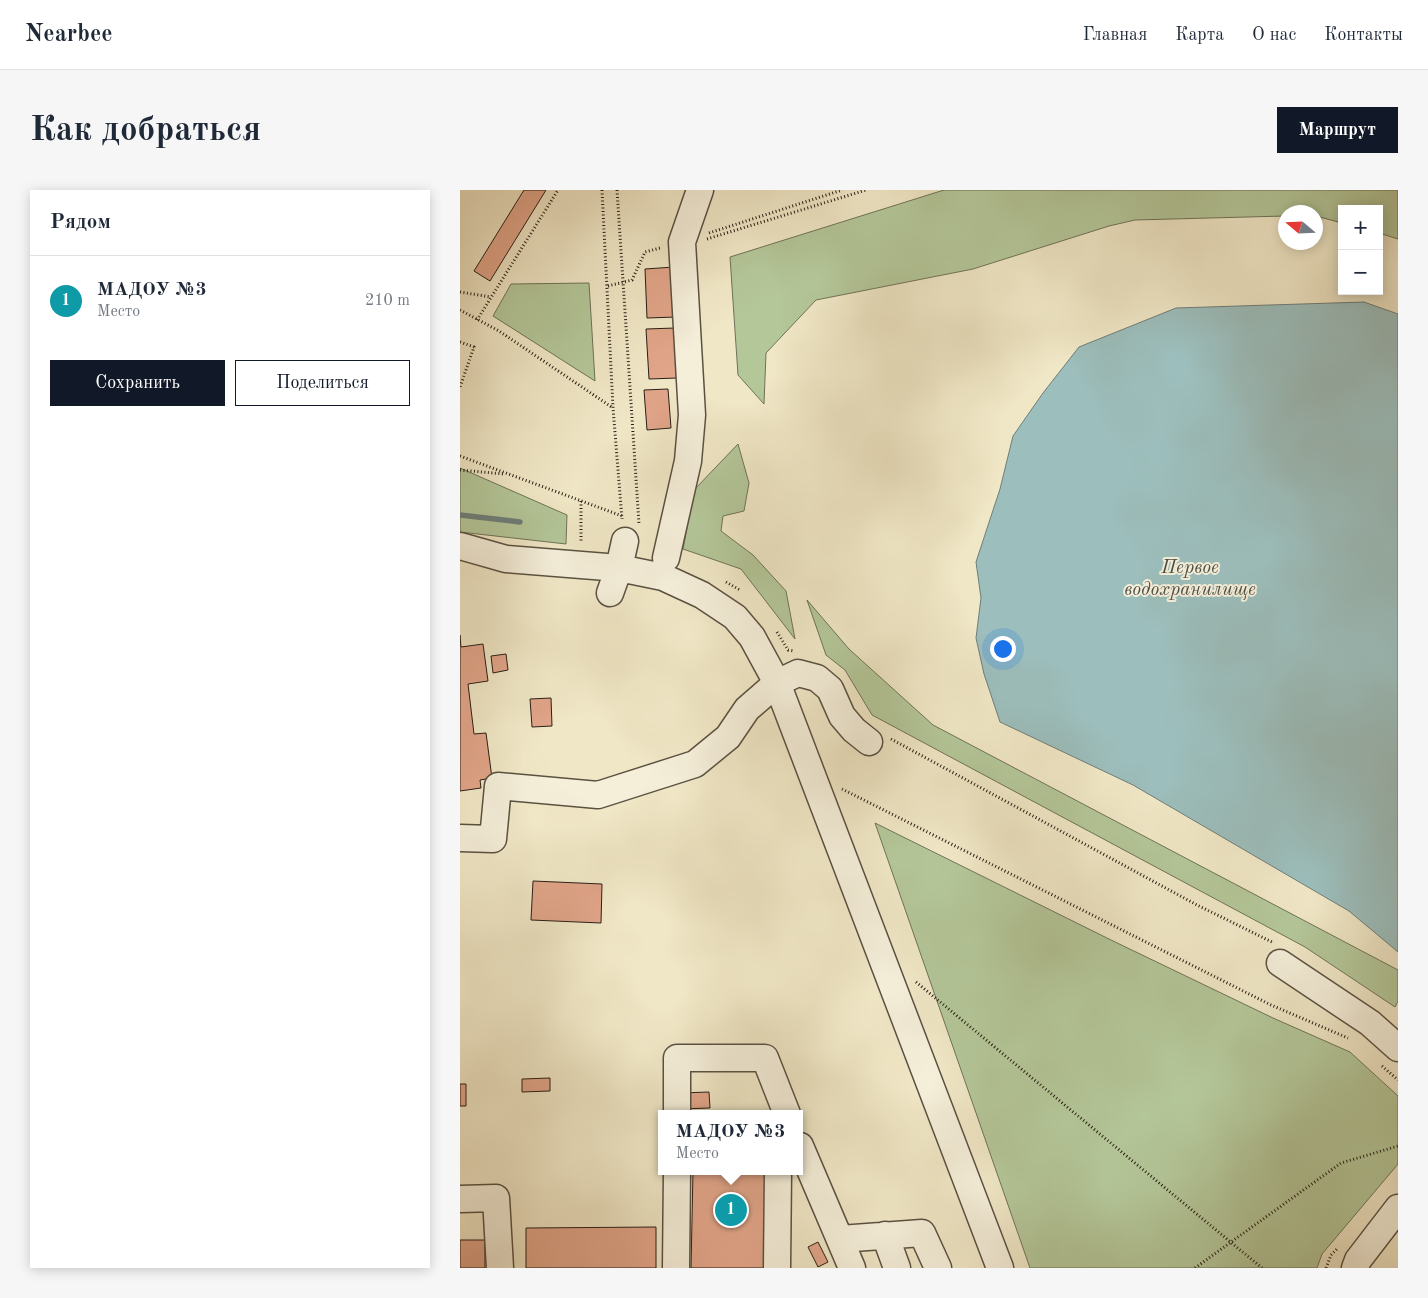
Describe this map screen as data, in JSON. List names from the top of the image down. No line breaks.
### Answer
{"water":["Первое водохранилище"],"north":"left","page":{"header":"Nearbee","nav":["Главная","Карта","О нас","Контакты"],"buttons":["Маршрут",["Сохранить","Поделиться"]],"title":"Как добраться","heading":"Рядом","map_buttons":["+","−"],"list":[{"mark":"1","name":"МАДОУ №3","note":"Место","value":"210 m"}],"popup":["МАДОУ №3","Место"],"pins":"1"}}
